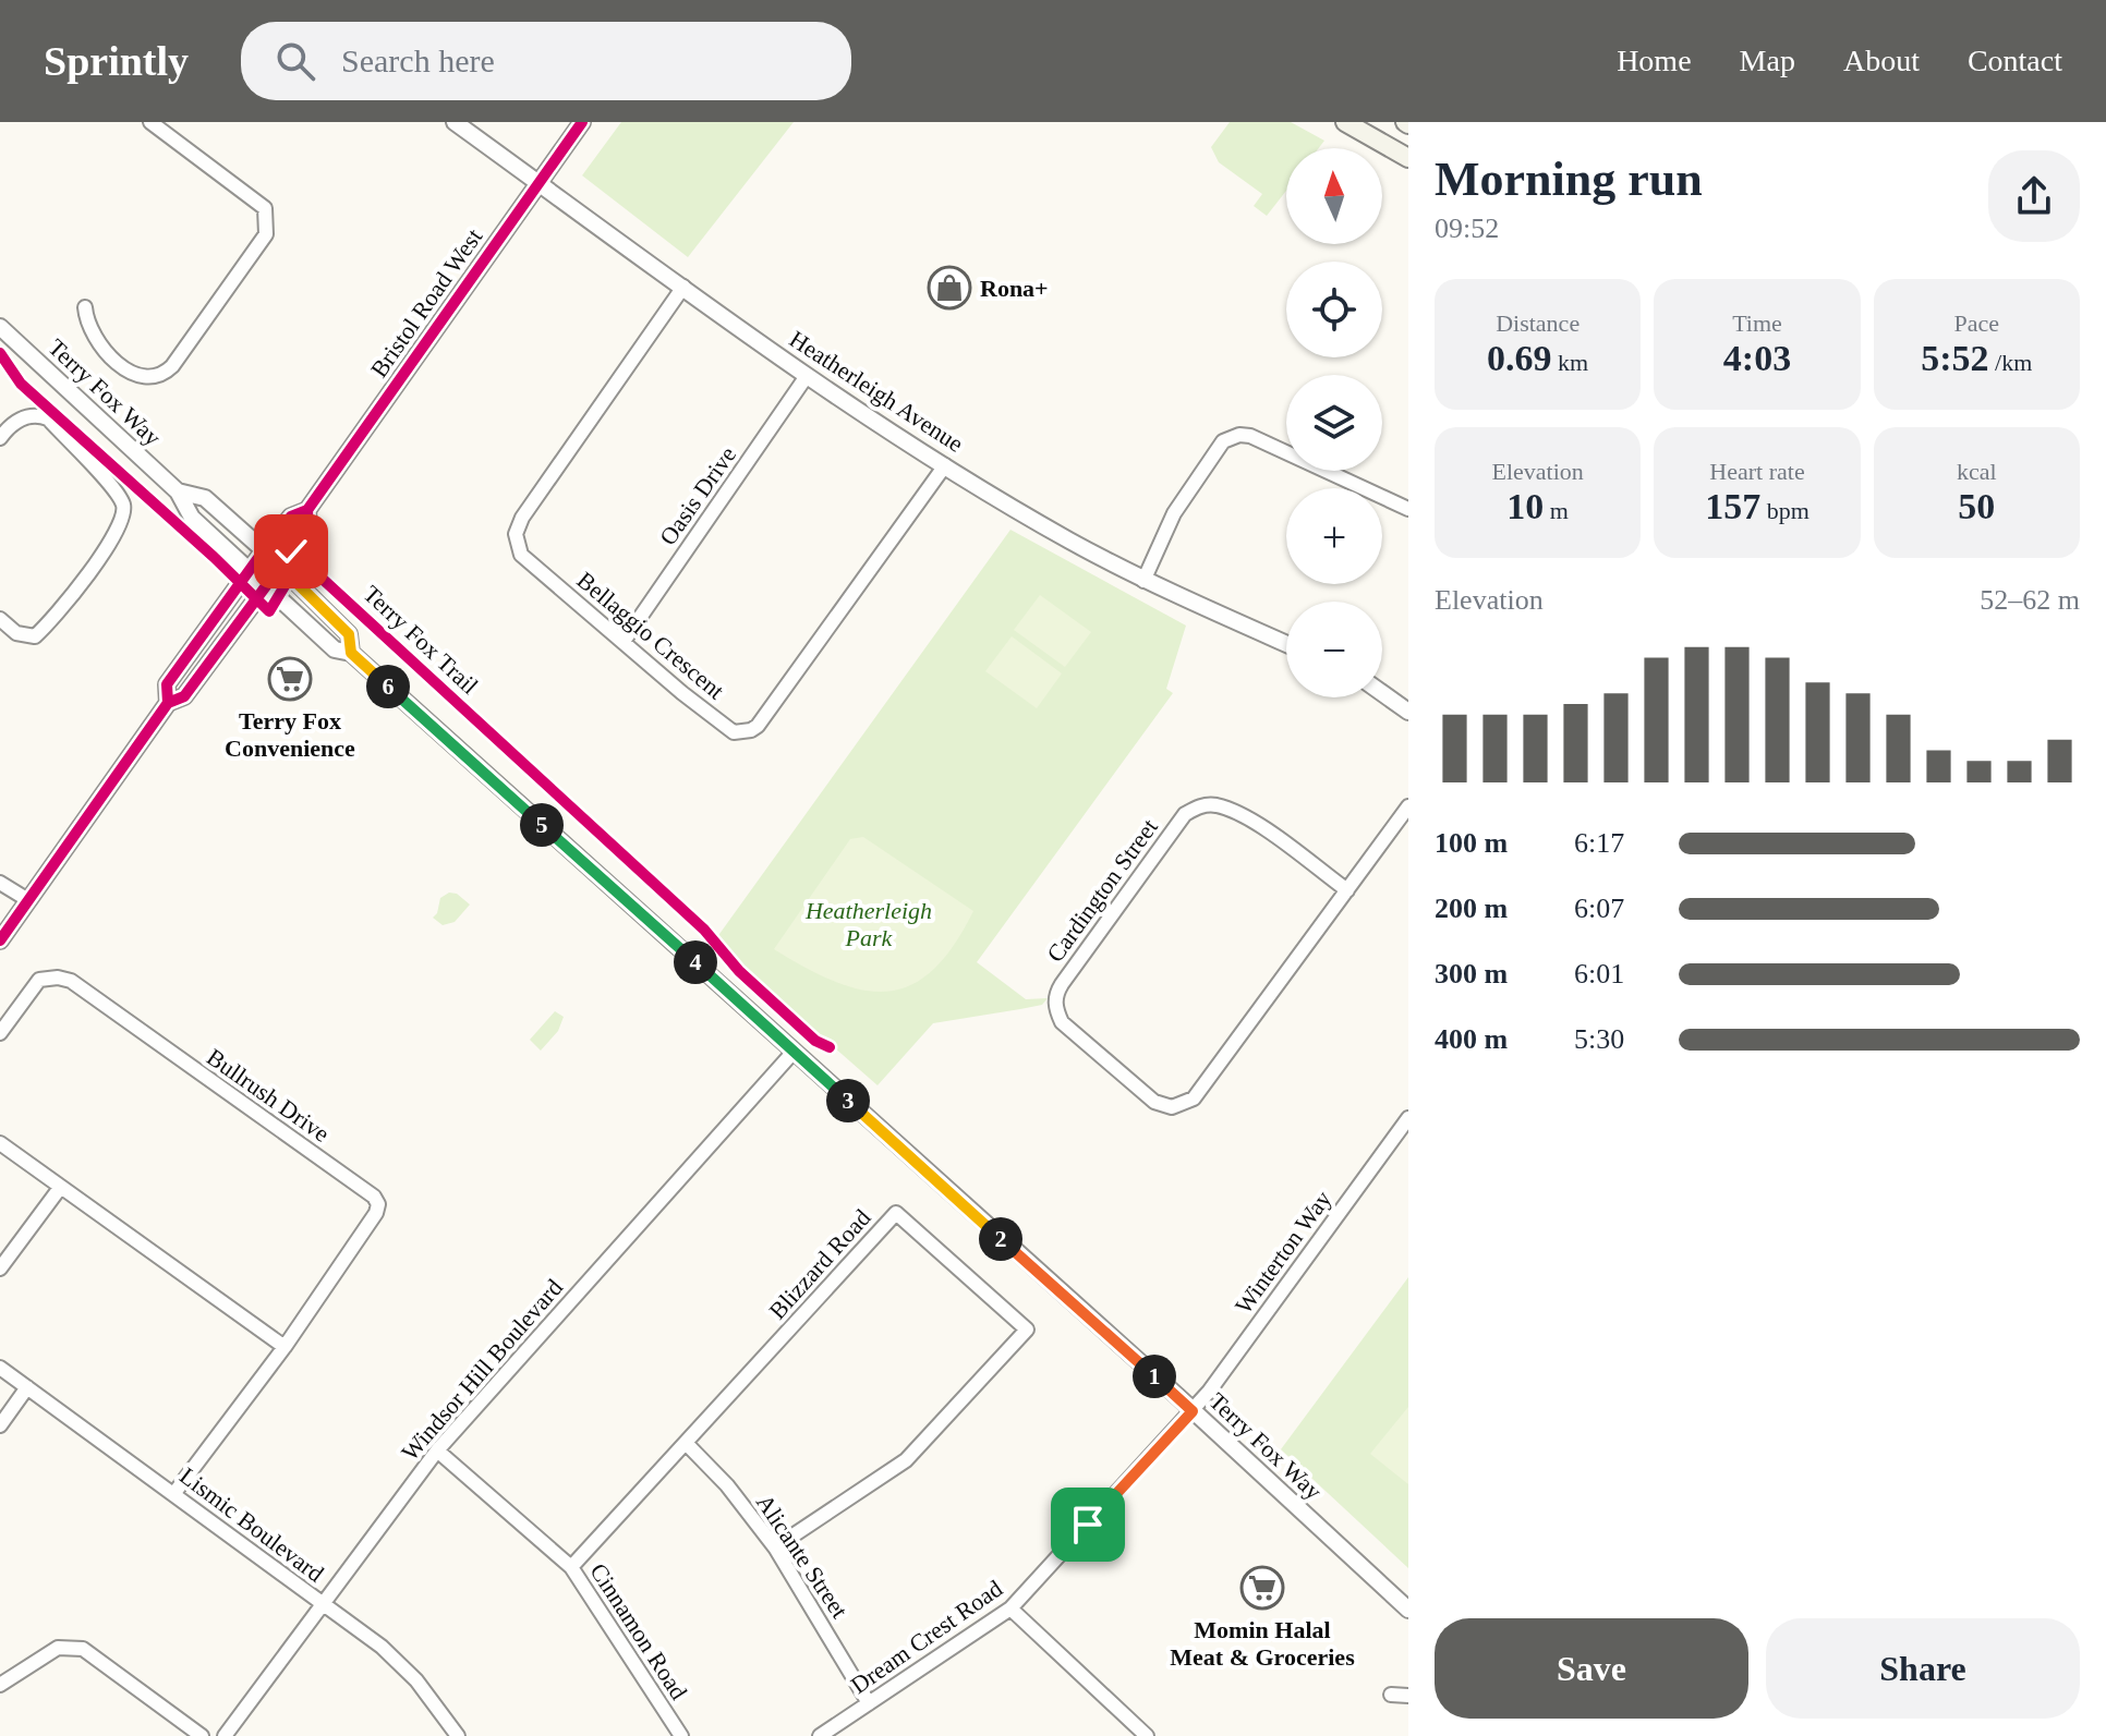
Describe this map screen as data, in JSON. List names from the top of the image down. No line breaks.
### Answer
{"streets":{"street":["Bristol Road West","Heatherleigh Avenue","Terry Fox Way","Oasis Drive","Bellaggio Crescent","Cardington Street","Bullrush Drive","Winterton Way","Blizzard Road","Windsor Hill Boulevard","Lismic Boulevard","Alicante Street","Cinnamon Road","Dream Crest Road"],"cycle path":["Terry Fox Trail"]},"crossings":[["Bristol Road West","Heatherleigh Avenue"],["Bristol Road West","Terry Fox Way"],["Heatherleigh Avenue","Oasis Drive"],["Heatherleigh Avenue","Bellaggio Crescent"],["Terry Fox Way","Winterton Way"],["Terry Fox Way","Windsor Hill Boulevard"],["Terry Fox Way","Dream Crest Road"],["Oasis Drive","Bellaggio Crescent"],["Bullrush Drive","Lismic Boulevard"],["Winterton Way","Dream Crest Road"],["Blizzard Road","Alicante Street"],["Blizzard Road","Cinnamon Road"],["Windsor Hill Boulevard","Lismic Boulevard"],["Windsor Hill Boulevard","Cinnamon Road"],["Alicante Street","Dream Crest Road"]],"parks":["Heatherleigh Park"],"places":{"shop":["Rona+"],"supermarket":["Terry Fox Convenience","Momin Halal Meat & Groceries"]},"north":"top","page":{"header":"Sprintly","search":"Search here","nav":["Home","Map","About","Contact"],"heading":["Morning run","09:52"],"map_buttons":["+","−"],"stats":[["Distance","0.69 km"],["Time","4:03"],["Pace","5:52 /km"],["Elevation","10 m"],["Heart rate","157 bpm"],["kcal","50"]],"chart":["Elevation","52–62 m"],"pins":["6","5","4","3","2","1"],"list":[{"name":"100 m","note":"6:17"},{"name":"200 m","note":"6:07"},{"name":"300 m","note":"6:01"},{"name":"400 m","note":"5:30"}],"buttons":["Save","Share"]}}
